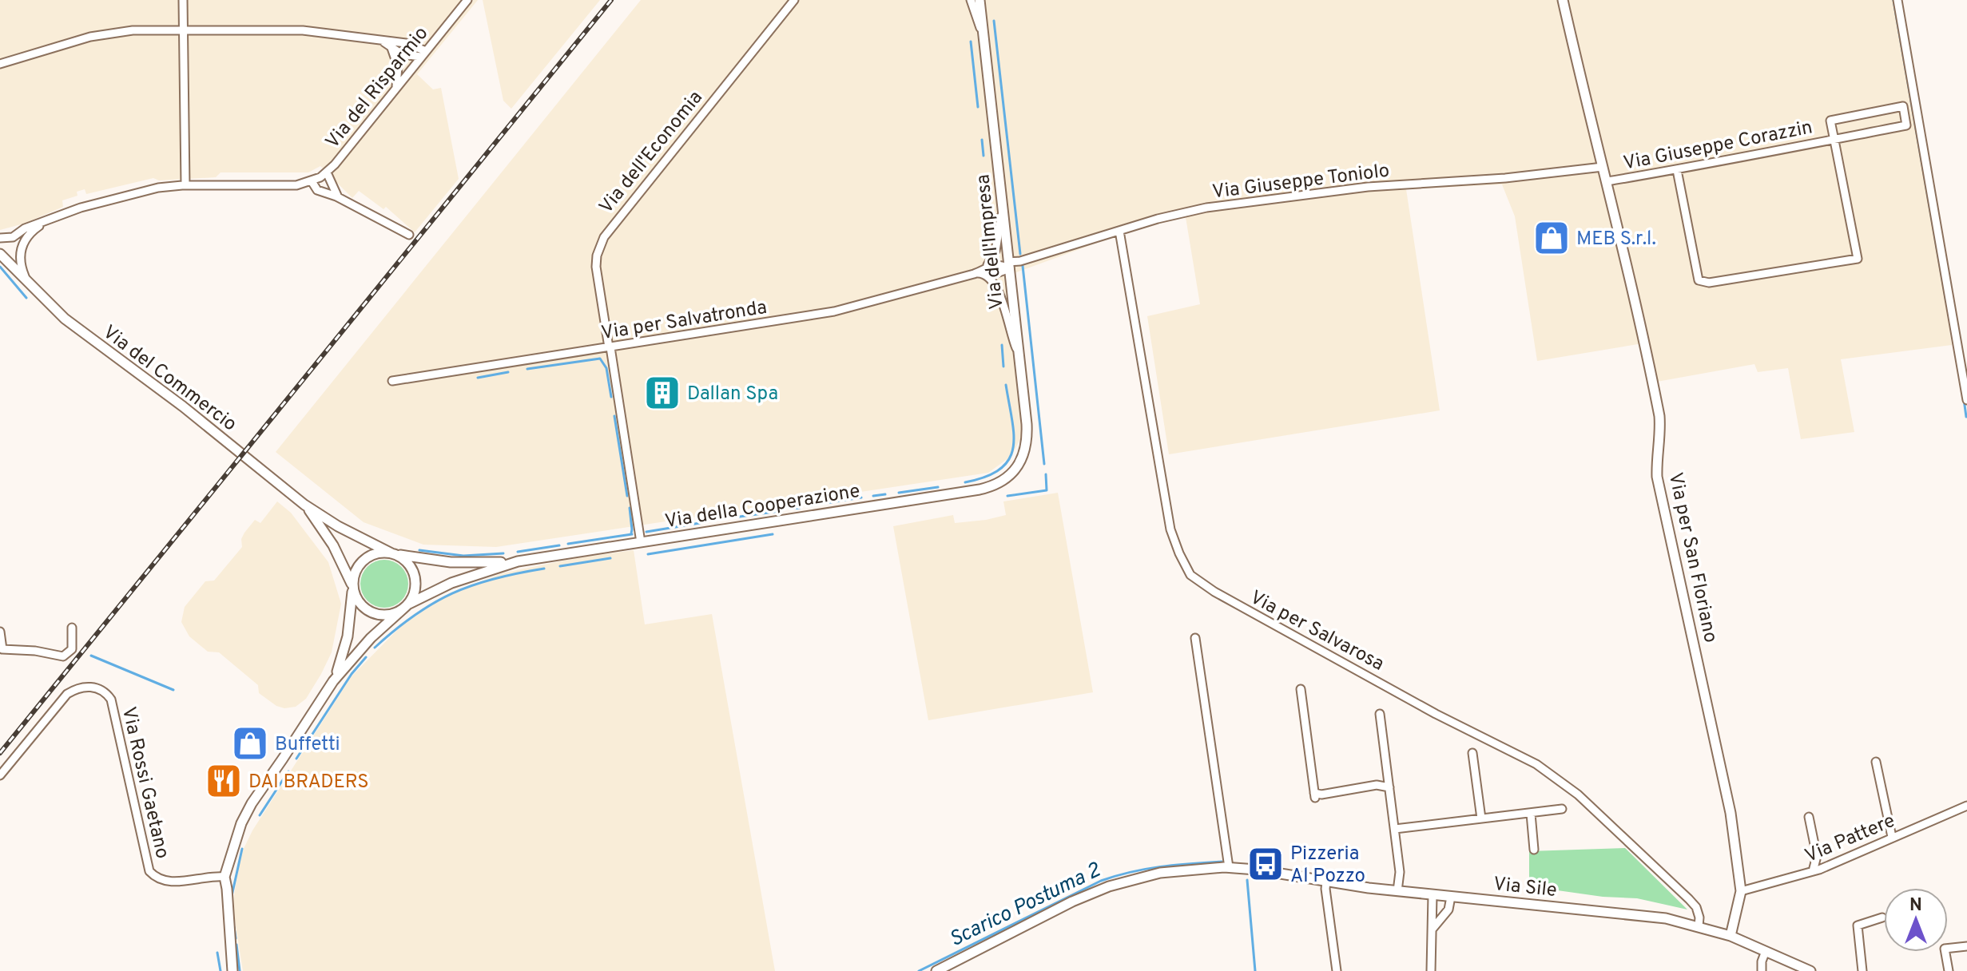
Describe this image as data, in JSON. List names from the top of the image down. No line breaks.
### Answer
{"streets":{"street":["Via del Risparmio","Via Giuseppe Corazzin","Via dell'Economia","Via Giuseppe Toniolo","Via dell'Impresa","Via per Salvatronda","Via del Commercio","Via della Cooperazione","Via per San Floriano","Via per Salvarosa","Via Rossi Gaetano","Via Pattere","Via Sile"]},"crossings":[["Via Giuseppe Corazzin","Via per San Floriano"],["Via dell'Economia","Via per Salvatronda"],["Via dell'Economia","Via della Cooperazione"],["Via Giuseppe Toniolo","Via dell'Impresa"],["Via Giuseppe Toniolo","Via per Salvatronda"],["Via Giuseppe Toniolo","Via per San Floriano"],["Via Giuseppe Toniolo","Via per Salvarosa"],["Via dell'Impresa","Via per Salvatronda"],["Via dell'Impresa","Via della Cooperazione"],["Via del Commercio","Via della Cooperazione"],["Via della Cooperazione","Via Rossi Gaetano"],["Via per San Floriano","Via Pattere"],["Via per San Floriano","Via Sile"],["Via per Salvarosa","Via Sile"]],"water":["Scarico Postuma 2"],"places":{"shop":["MEB S.r.l.","Buffetti"],"building":["Dallan Spa"],"restaurant":["DAI BRADERS"],"bus stop":["Pizzeria Al Pozzo"]},"north":"top"}
